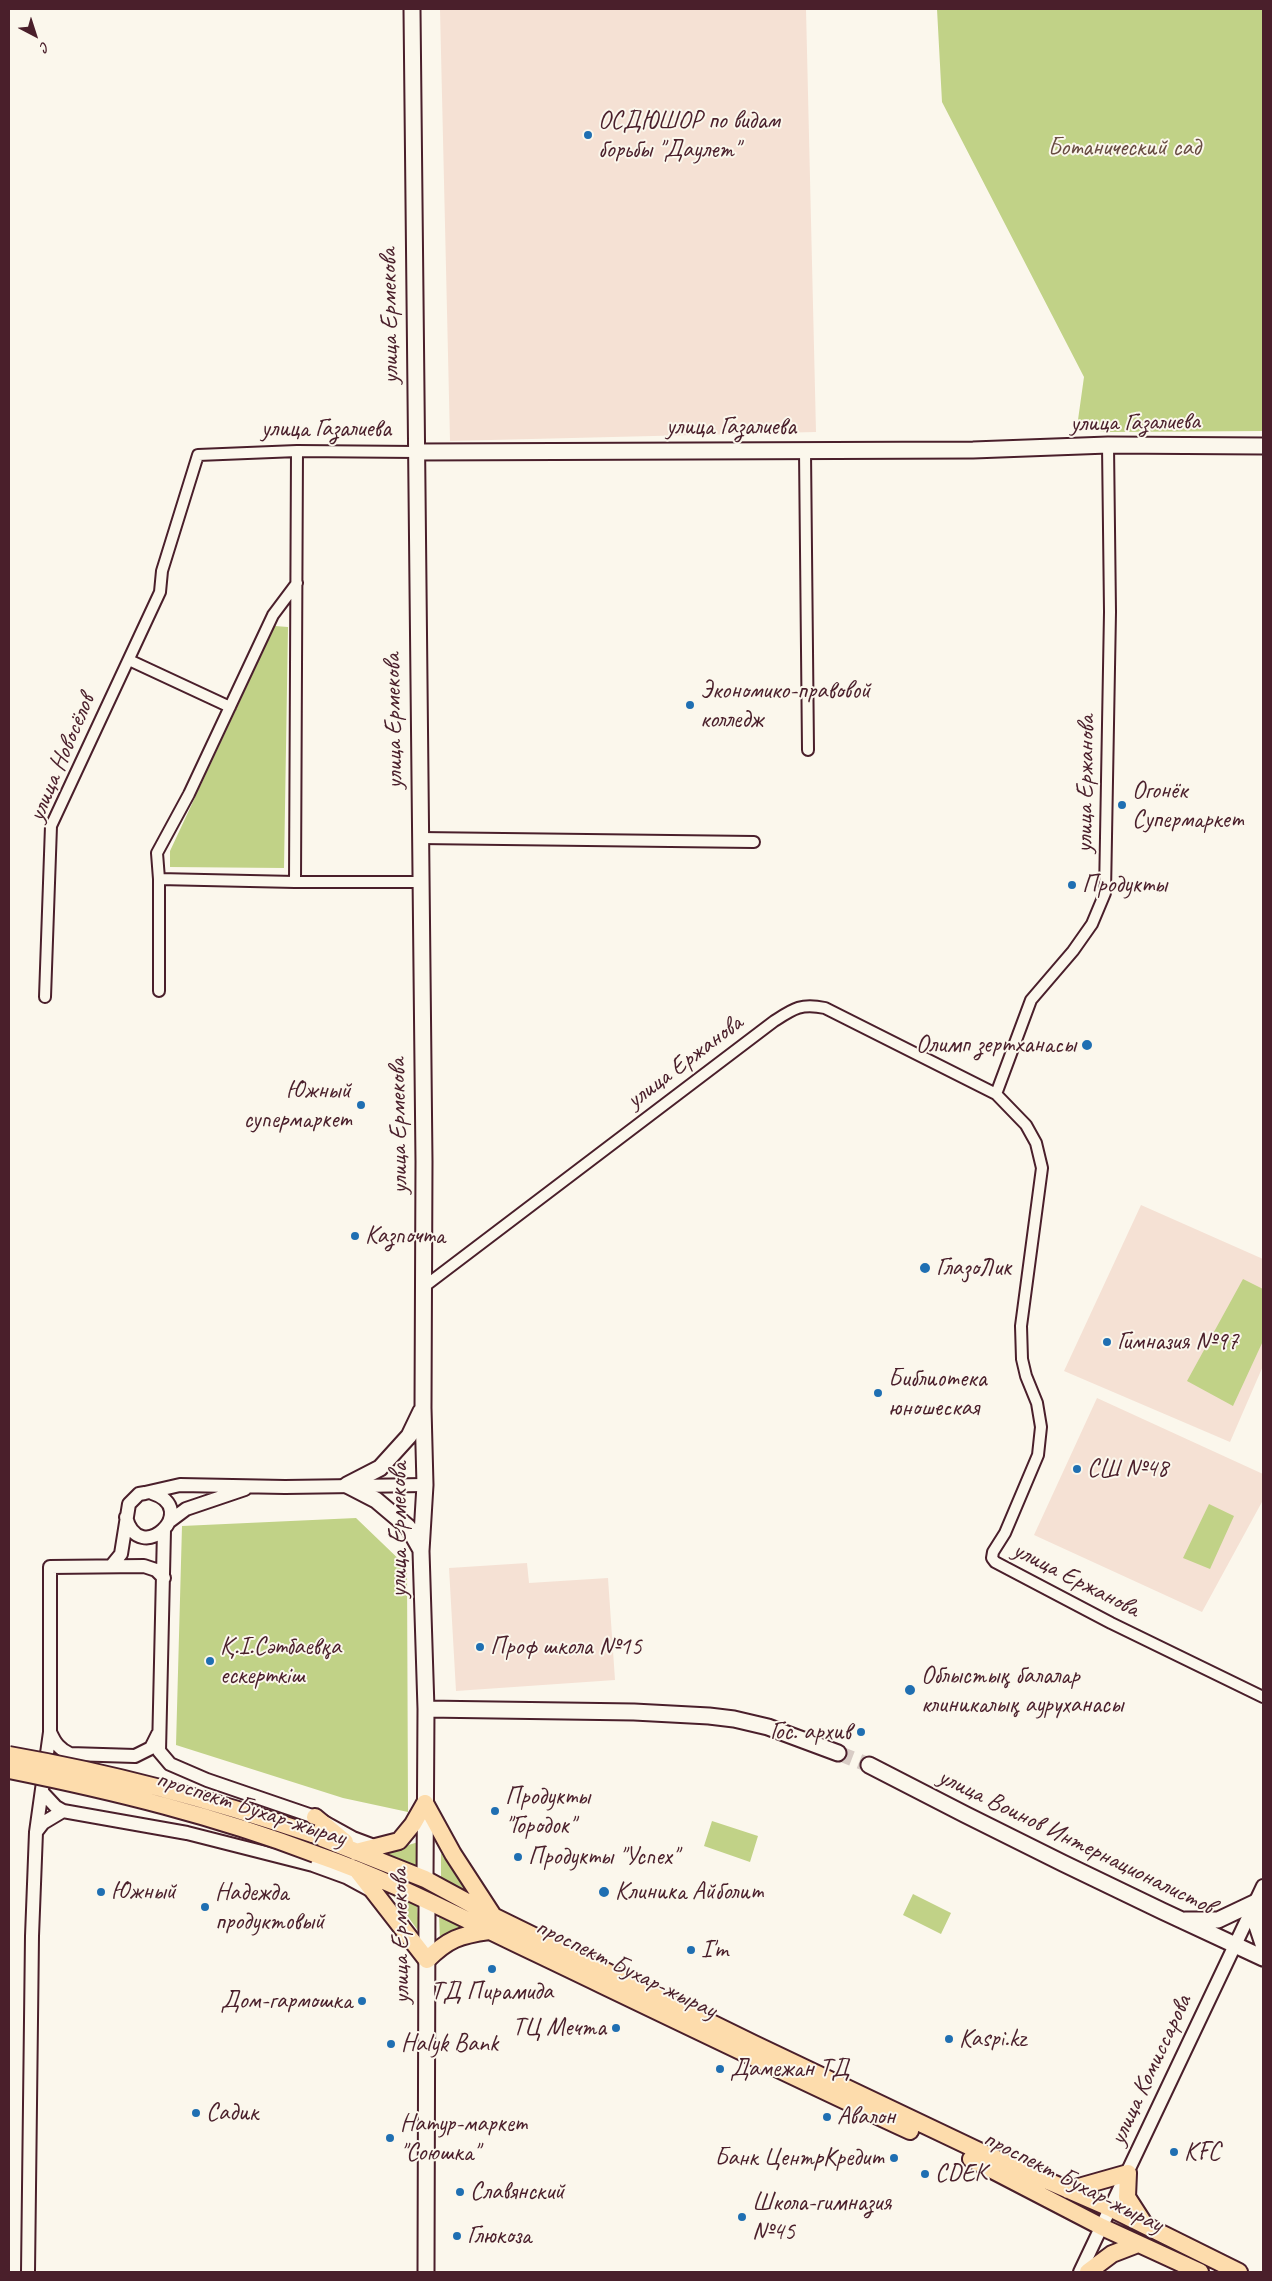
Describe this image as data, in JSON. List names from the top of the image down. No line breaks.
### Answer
{"streets":{"main road":["улица Ермекова","улица Газалиева","проспект Бухар-жырау","улица Воинов Интернационалистов"],"street":["улица Новосёлов","улица Ержанова","улица Комиссарова"]},"crossings":[["улица Ермекова","улица Газалиева"],["улица Ермекова","улица Ержанова"],["улица Ермекова","проспект Бухар-жырау"],["улица Газалиева","улица Новосёлов"],["улица Газалиева","улица Ержанова"],["проспект Бухар-жырау","улица Комиссарова"],["улица Воинов Интернационалистов","улица Комиссарова"]],"parks":["Ботанический сад"],"places":["ОСДЮШОР по видам борьбы \"Даулет\"","Экономико-правовой колледж","Огонёк Супермаркет","Продукты","Олимп зертханасы","Южный супермаркет","Казпочта","ГлазоЛик","Гимназия №97","Библиотека юношеская","СШ №48","Проф школа №15","Қ.І.Сәтбаевқа ескерткіш","Облыстық балалар клиникалық ауруханасы","Гос. архив","Продукты \"Городок\"","Продукты \"Успех\"","Южный","Клиника Айболит","Надежда продуктовый","I'm","ТД Пирамида","Дом-гармошка","ТЦ Мечта","Kaspi.kz","Halyk Bank","Дамежан ТД","Садик","Авалон","Натур-маркет \"Союшка\"","KFC","Банк ЦентрКредит","CDEK","Славянский","Школа-гимназия №45","Глюкоза"],"north":"bottom right"}
